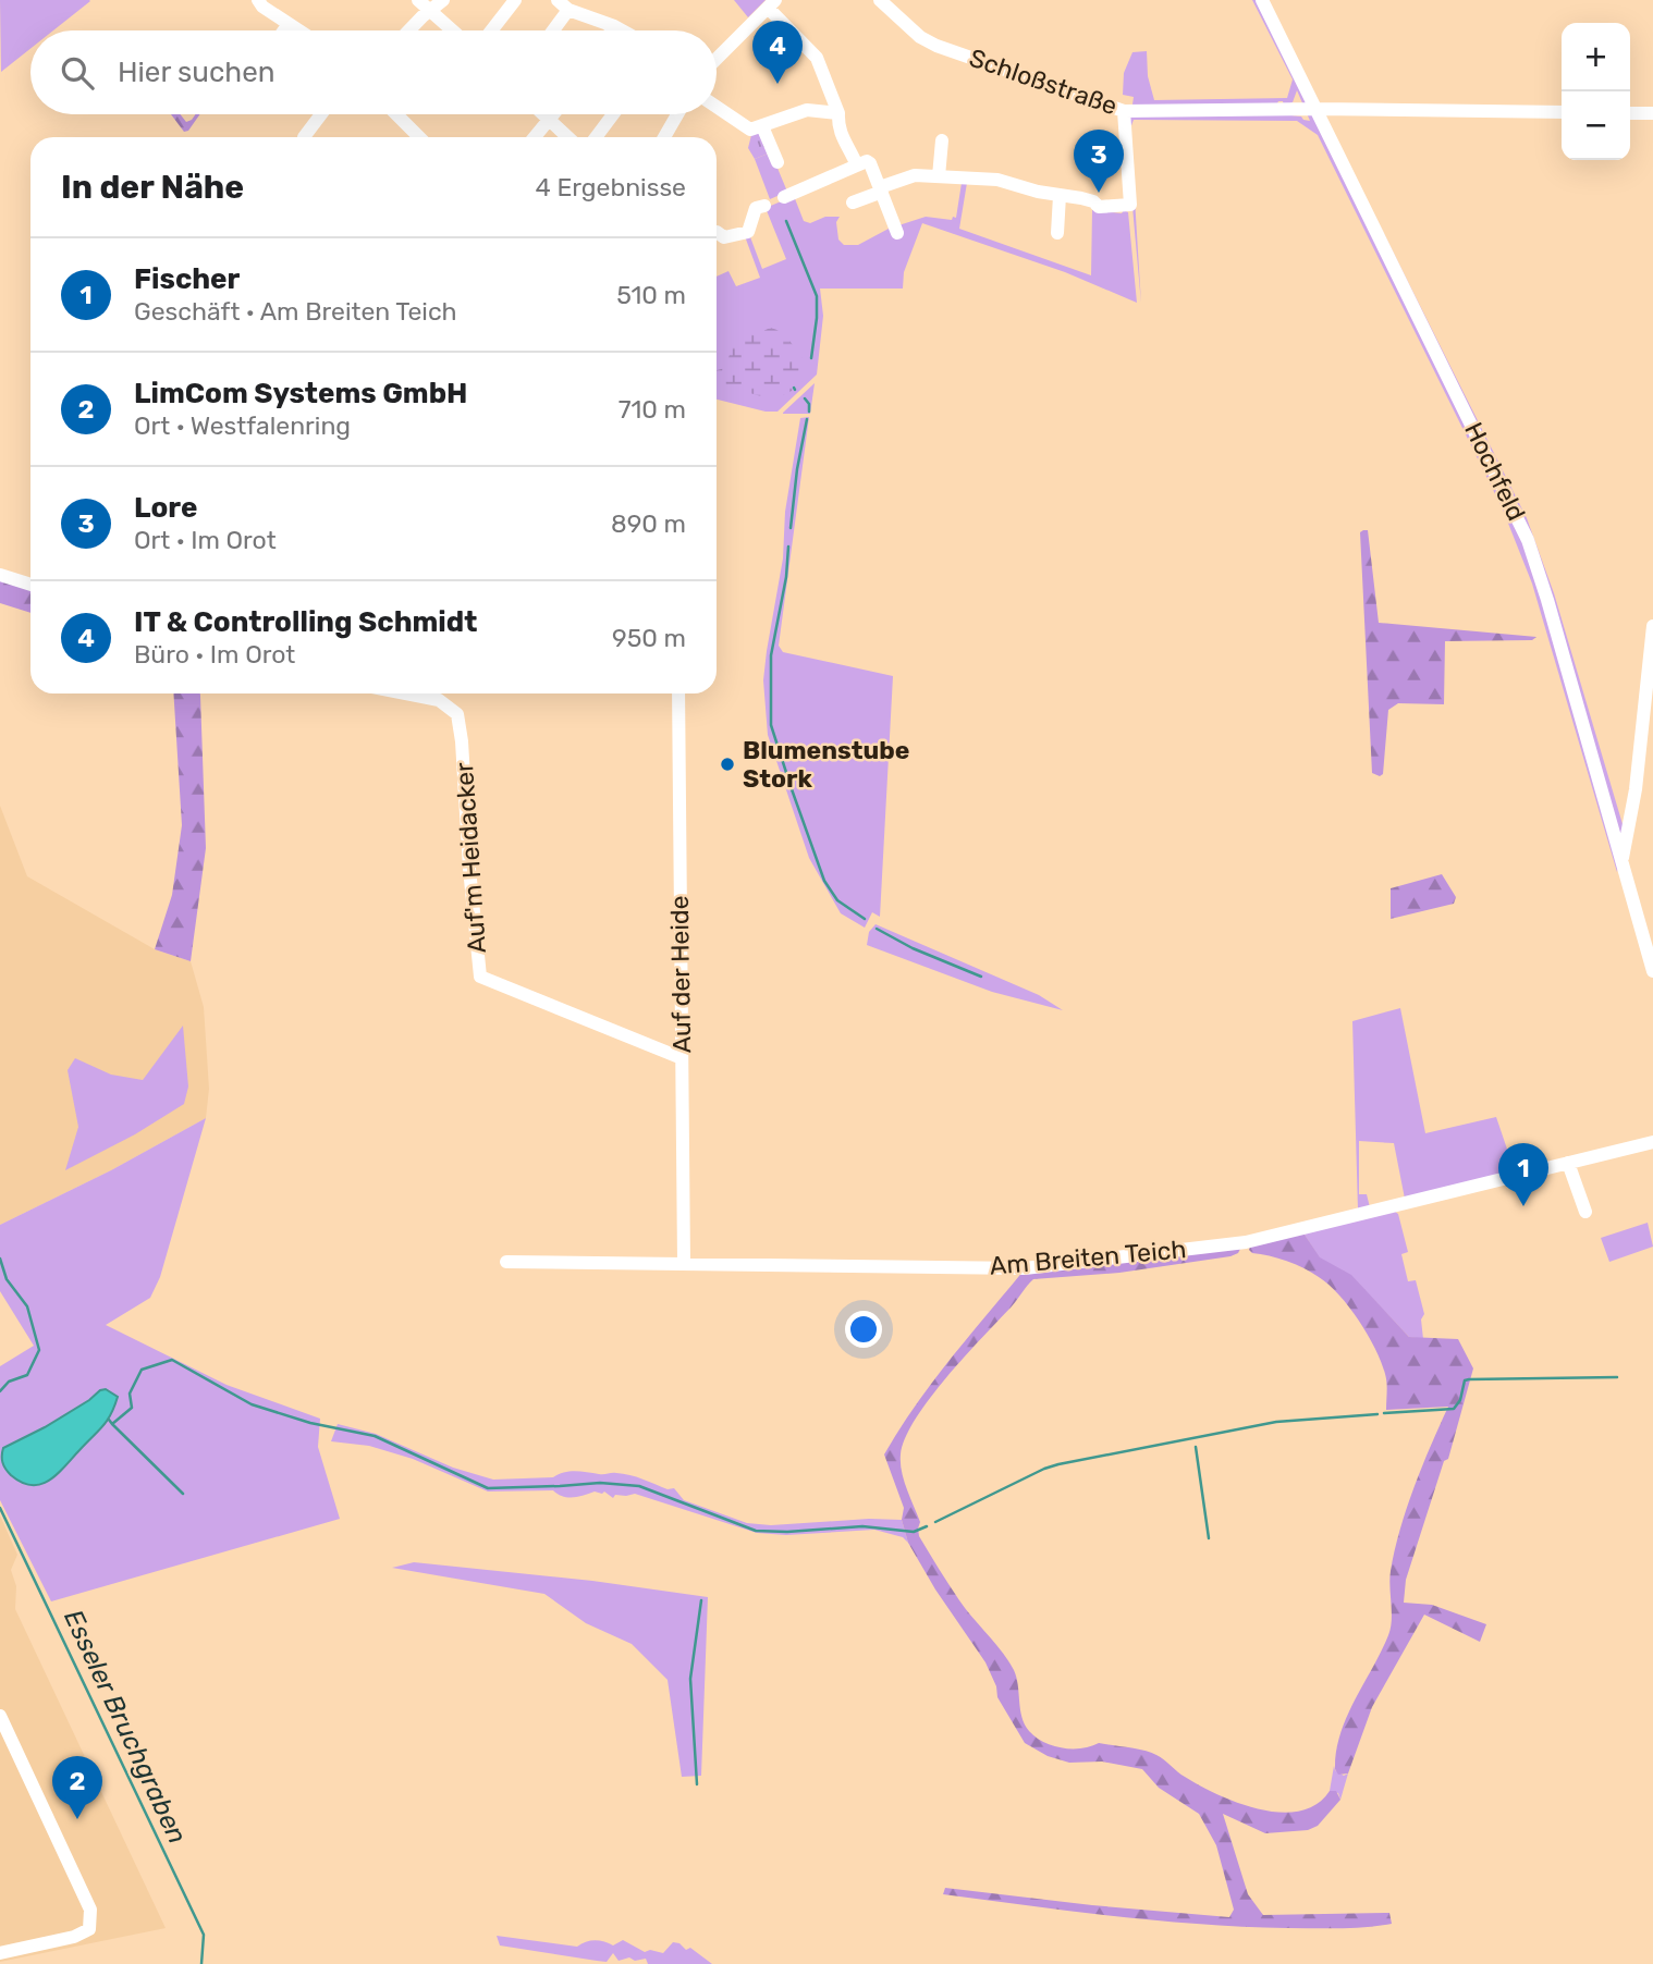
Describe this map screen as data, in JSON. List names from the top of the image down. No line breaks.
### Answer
{"streets":{"street":["Schloßstraße","Hochfeld","Auf'm Heidacker","Auf der Heide","Am Breiten Teich"]},"crossings":[["Schloßstraße","Hochfeld"],["Auf'm Heidacker","Auf der Heide"],["Auf der Heide","Am Breiten Teich"]],"water":["Esseler Bruchgraben"],"places":["Blumenstube Stork"],"page":{"pins":["4","3","1","2"],"map_buttons":["+","−"],"search":"Hier suchen","heading":["In der Nähe","4 Ergebnisse"],"list":[{"mark":"1","name":"Fischer","note":"Geschäft · Am Breiten Teich","value":"510 m"},{"mark":"2","name":"LimCom Systems GmbH","note":"Ort · Westfalenring","value":"710 m"},{"mark":"3","name":"Lore","note":"Ort · Im Orot","value":"890 m"},{"mark":"4","name":"IT & Controlling Schmidt","note":"Büro · Im Orot","value":"950 m"}]}}
